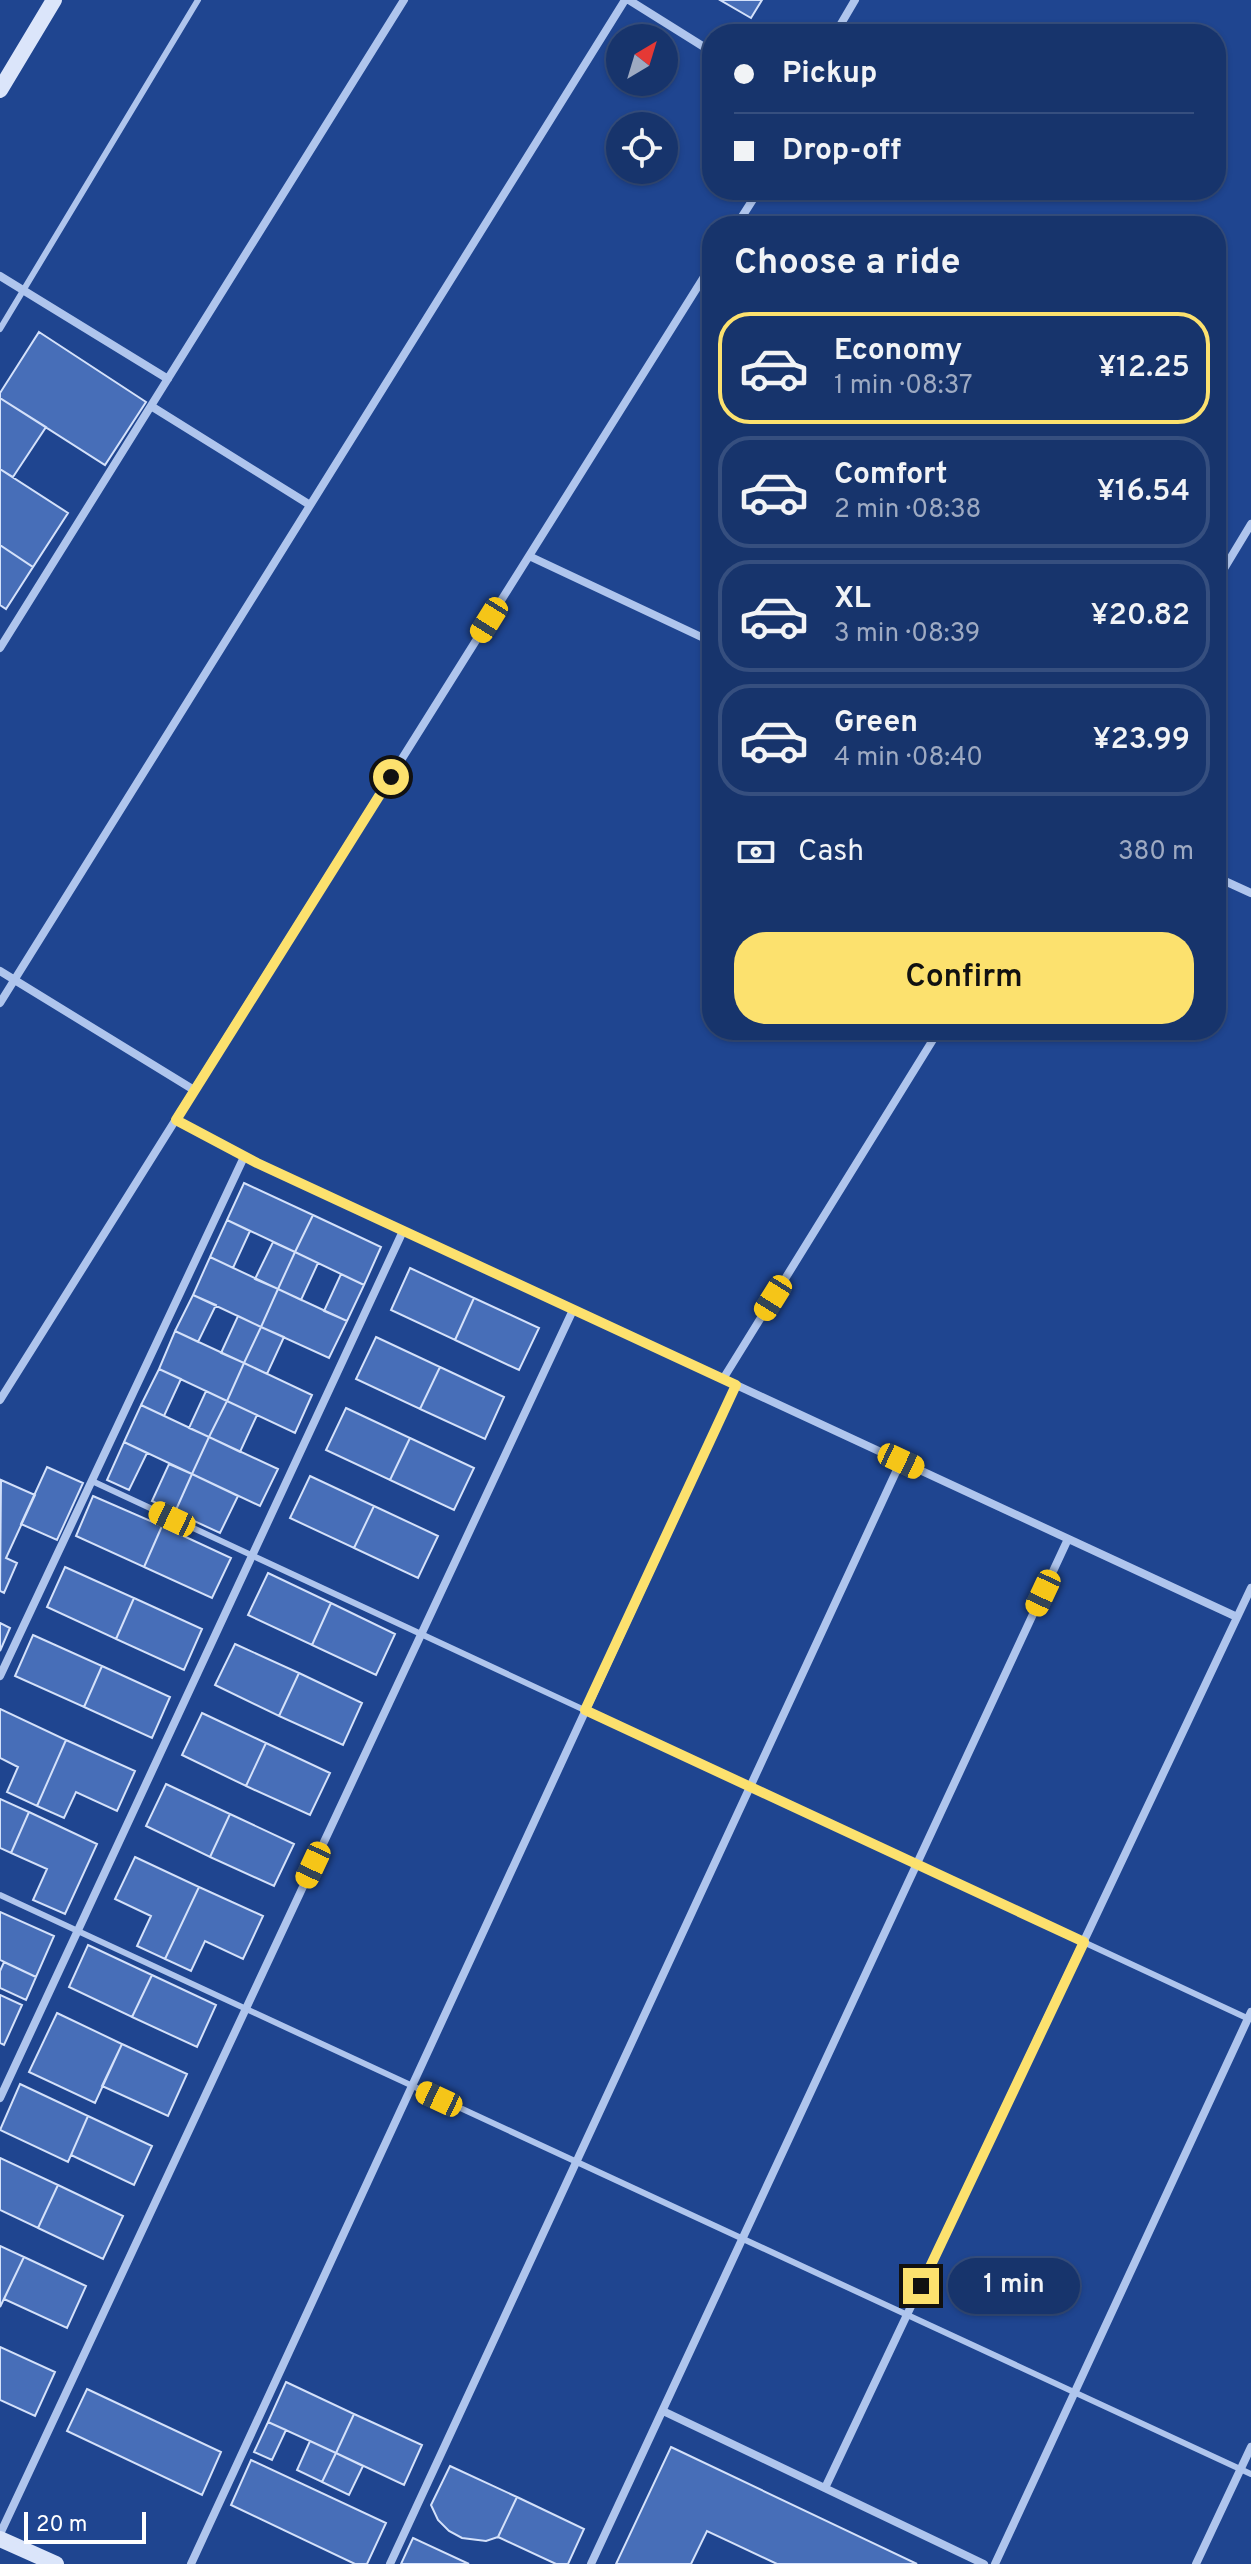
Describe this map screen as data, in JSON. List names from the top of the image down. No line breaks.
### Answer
{"scale_bar":"20 m","north":"top right","page":{"banner":["Pickup","Drop-off"],"heading":"Choose a ride","list":[{"name":"Economy","note":"1 min · 08:37","value":"¥12.25"},{"name":"Comfort","note":"2 min · 08:38","value":"¥16.54"},{"name":"XL","note":"3 min · 08:39","value":"¥20.82"},{"name":"Green","note":"4 min · 08:40","value":"¥23.99"}],"pay":["Cash","380 m"],"buttons":"Confirm","bubble":"1 min","scale":"20 m"}}
